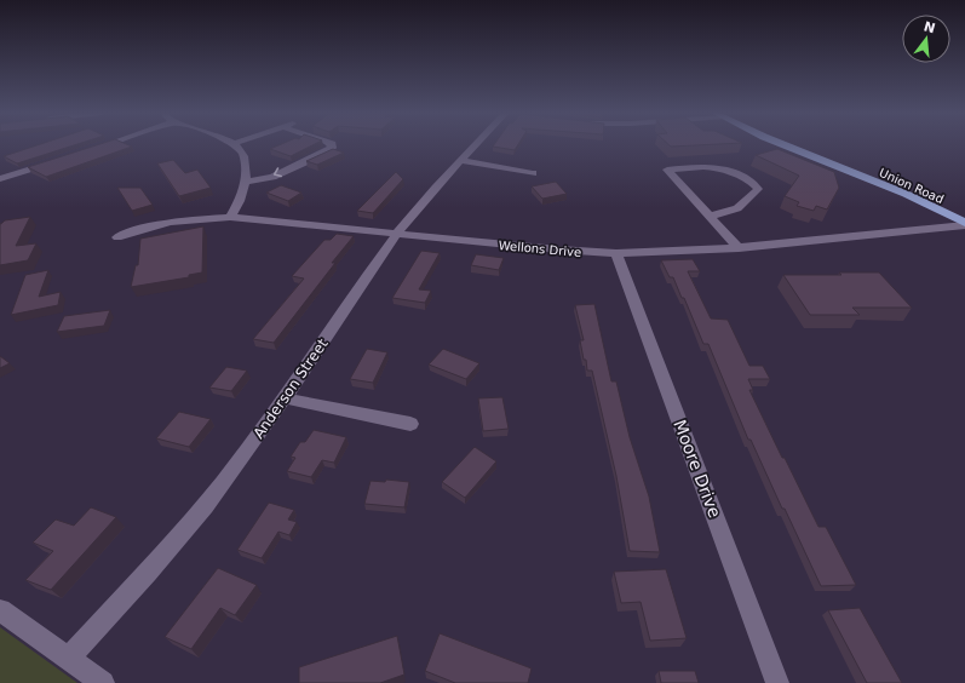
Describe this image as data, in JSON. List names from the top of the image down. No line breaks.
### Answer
{"streets":{"main road":["Union Road"],"street":["Wellons Drive","Anderson Street","Moore Drive"]},"crossings":[["Union Road","Wellons Drive"],["Wellons Drive","Anderson Street"],["Wellons Drive","Moore Drive"]],"north":"top"}
